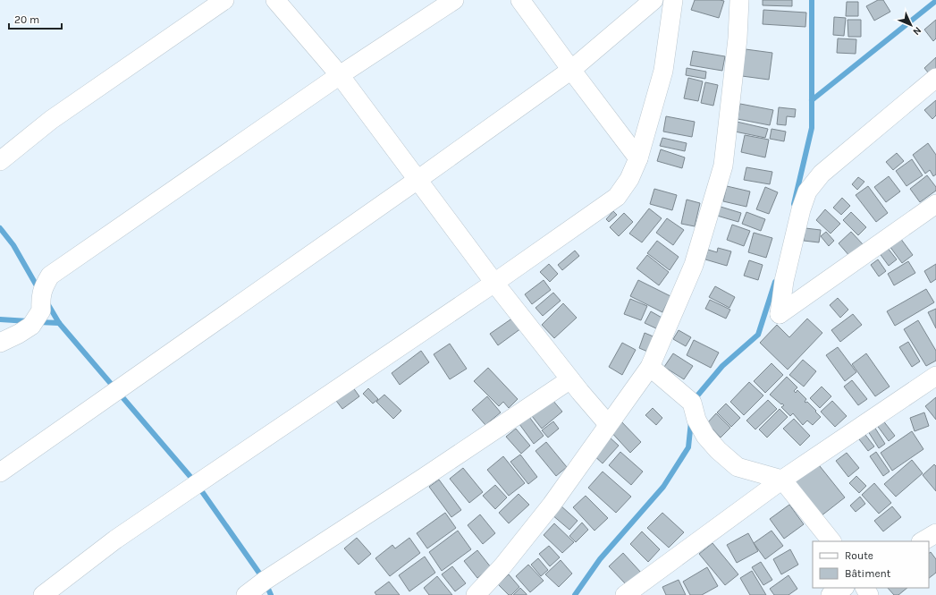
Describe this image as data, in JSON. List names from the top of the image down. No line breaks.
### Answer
{"legend":["Route","Bâtiment"],"scale_bar":"20 m","north":"bottom right"}
